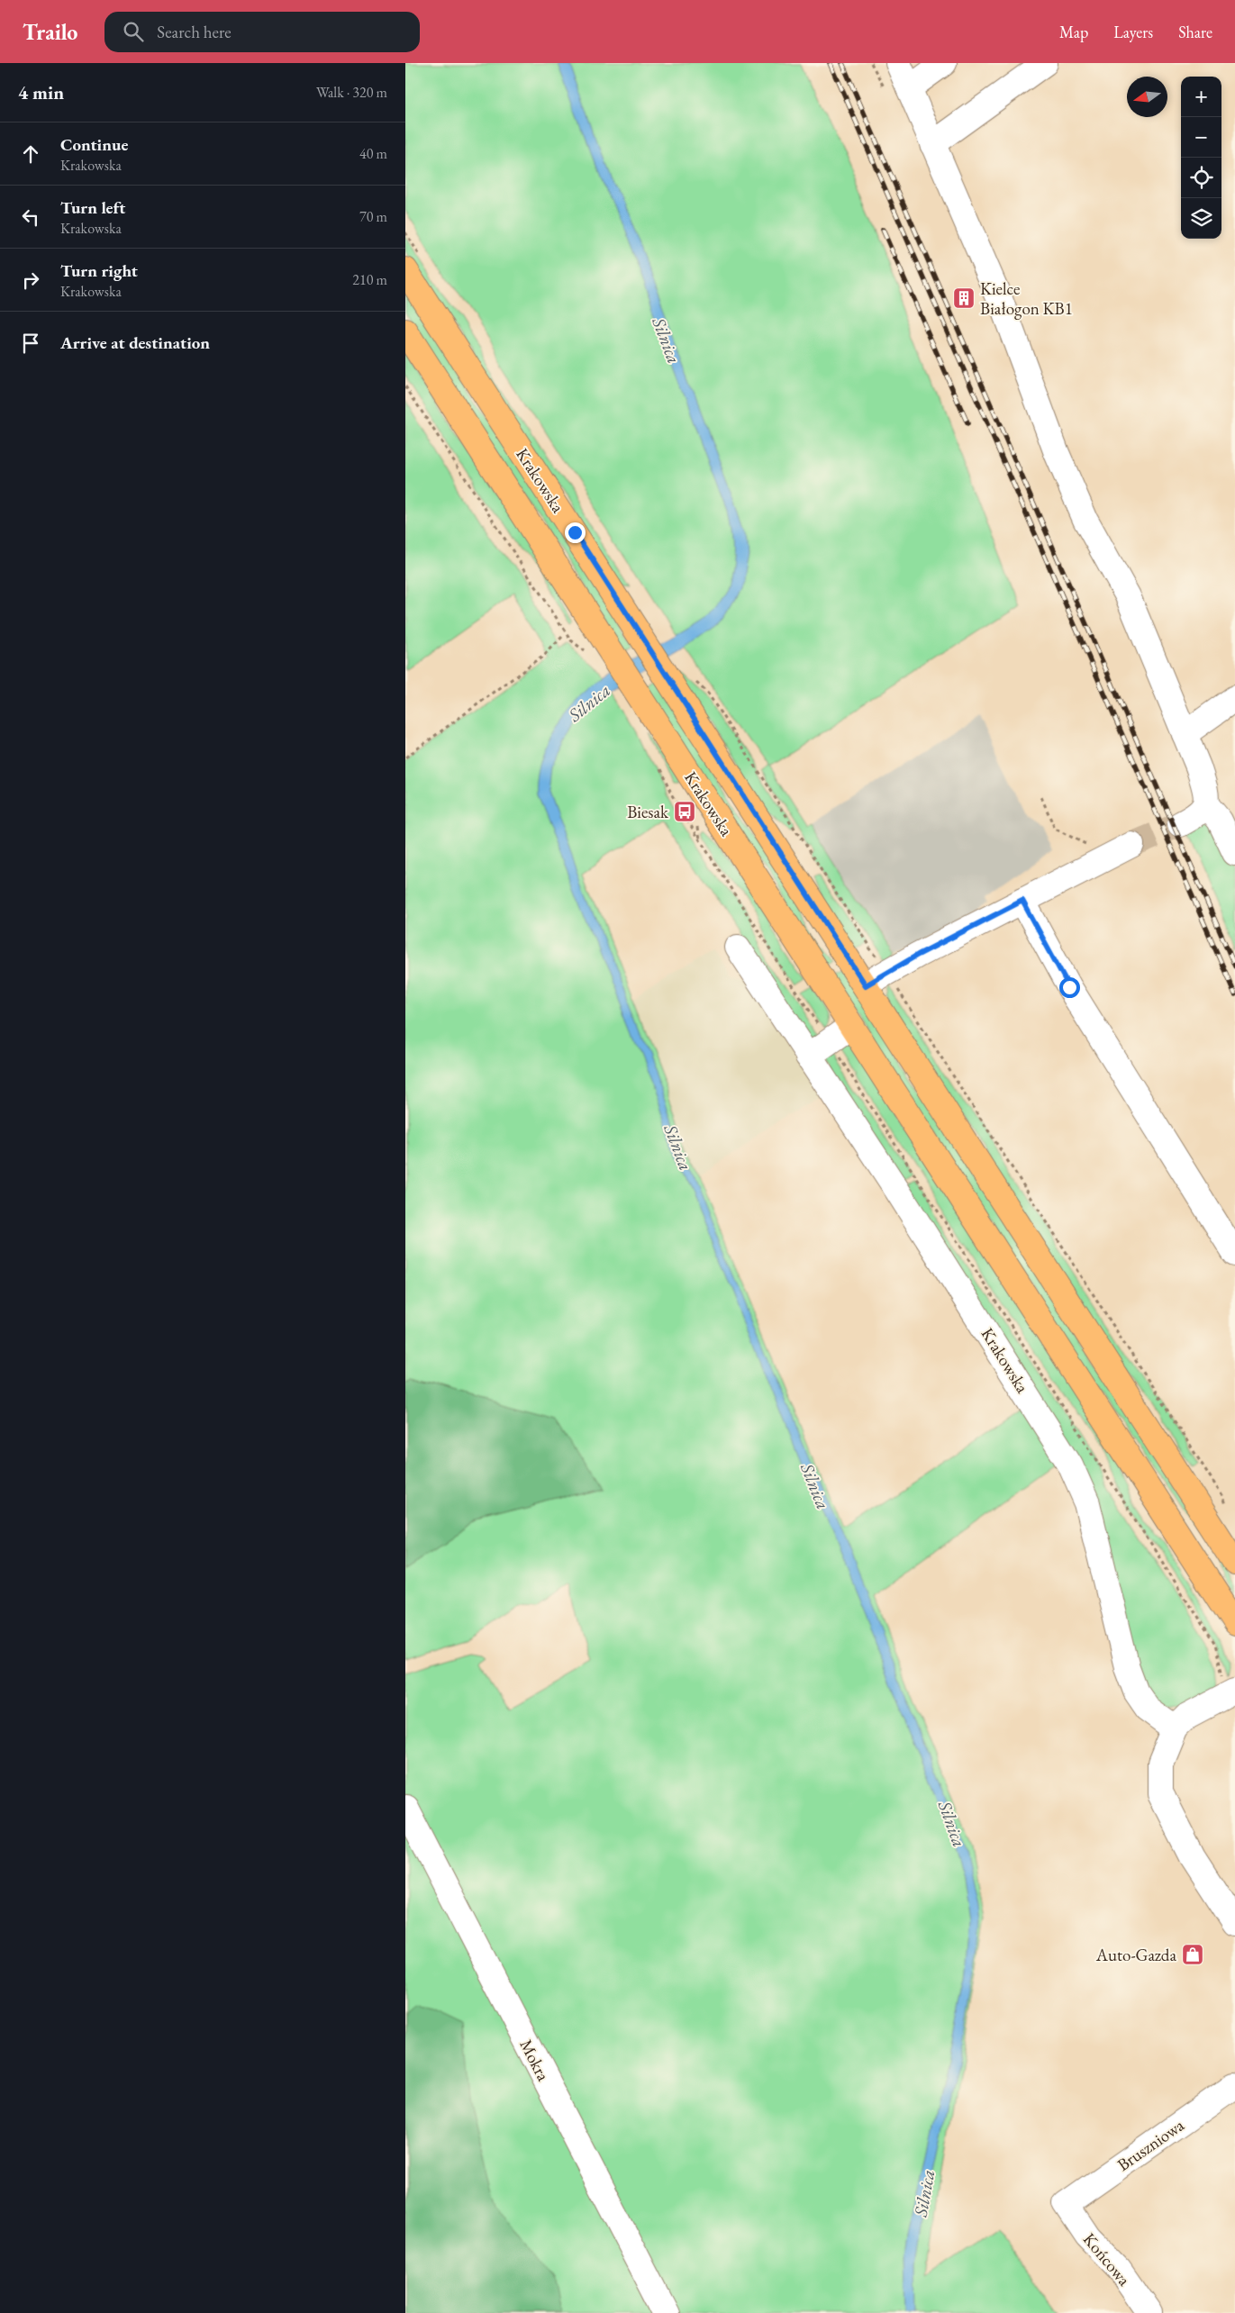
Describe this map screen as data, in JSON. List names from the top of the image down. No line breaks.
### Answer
{"streets":{"main road":["Krakowska"],"street":["Mokra","Bruszniowa","Końcowa"]},"crossings":[["Bruszniowa","Końcowa"]],"water":["Silnica"],"places":{"building":["Kielce Białogon KB1"],"bus stop":["Biesak"],"shop":["Auto-Gazda"]},"north":"left","page":{"header":"Trailo","search":"Search here","nav":["Map","Layers","Share"],"heading":["4 min","Walk · 320 m"],"map_buttons":["+","−"],"list":[["Continue","Krakowska","40 m"],["Turn left","Krakowska","70 m"],["Turn right","Krakowska","210 m"],"Arrive at destination"]}}
